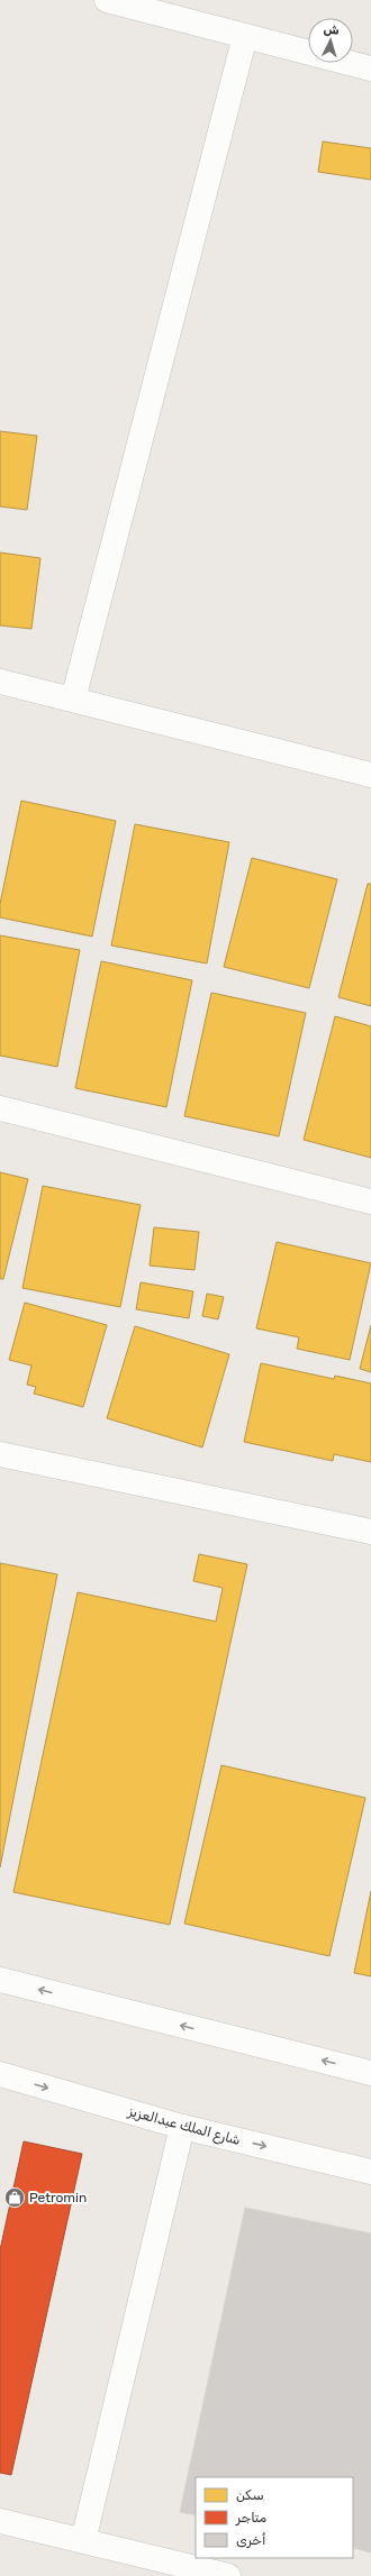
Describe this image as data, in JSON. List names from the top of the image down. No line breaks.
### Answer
{"streets":{"street":["شارع الملك عبدالعزيز"]},"places":{"shop":["Petromin"]},"legend":["سكن","متاجر","أخرى"],"north":"top"}
